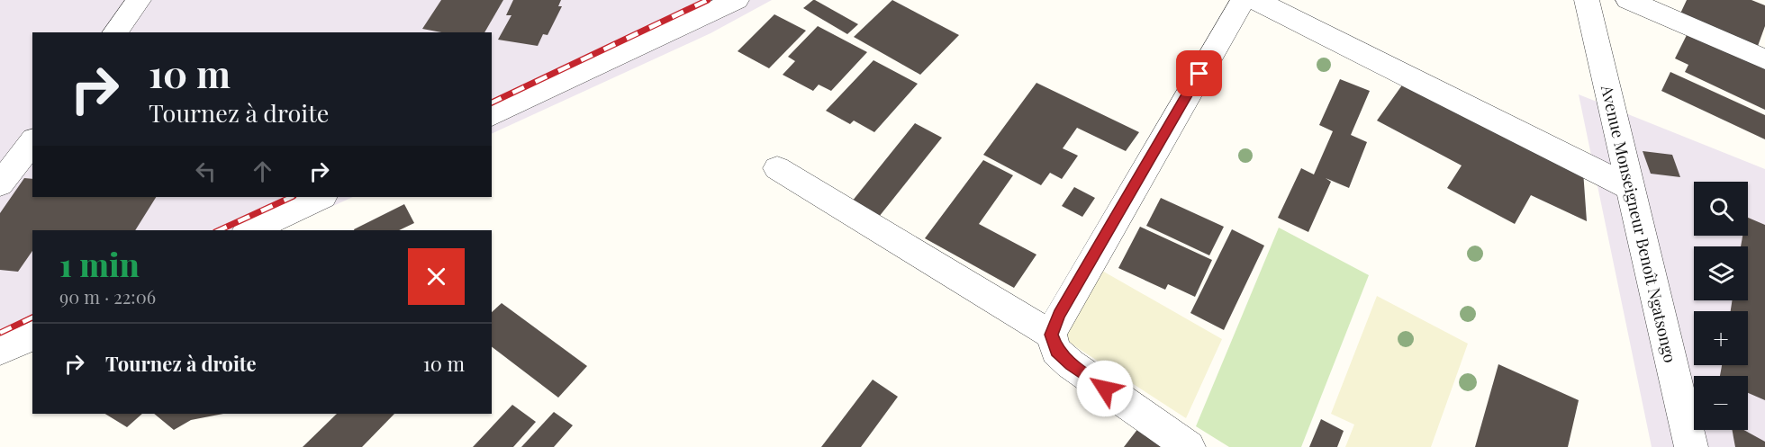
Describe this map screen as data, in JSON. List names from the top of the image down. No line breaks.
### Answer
{"streets":{"street":["Avenue Monseigneur Benoît Ngatsongo"]},"page":{"turn":["10 m","Tournez à droite"],"map_buttons":["+","−"],"heading":["1 min","90 m · 22:06"],"list":[{"name":"Tournez à droite","value":"10 m"}]}}
